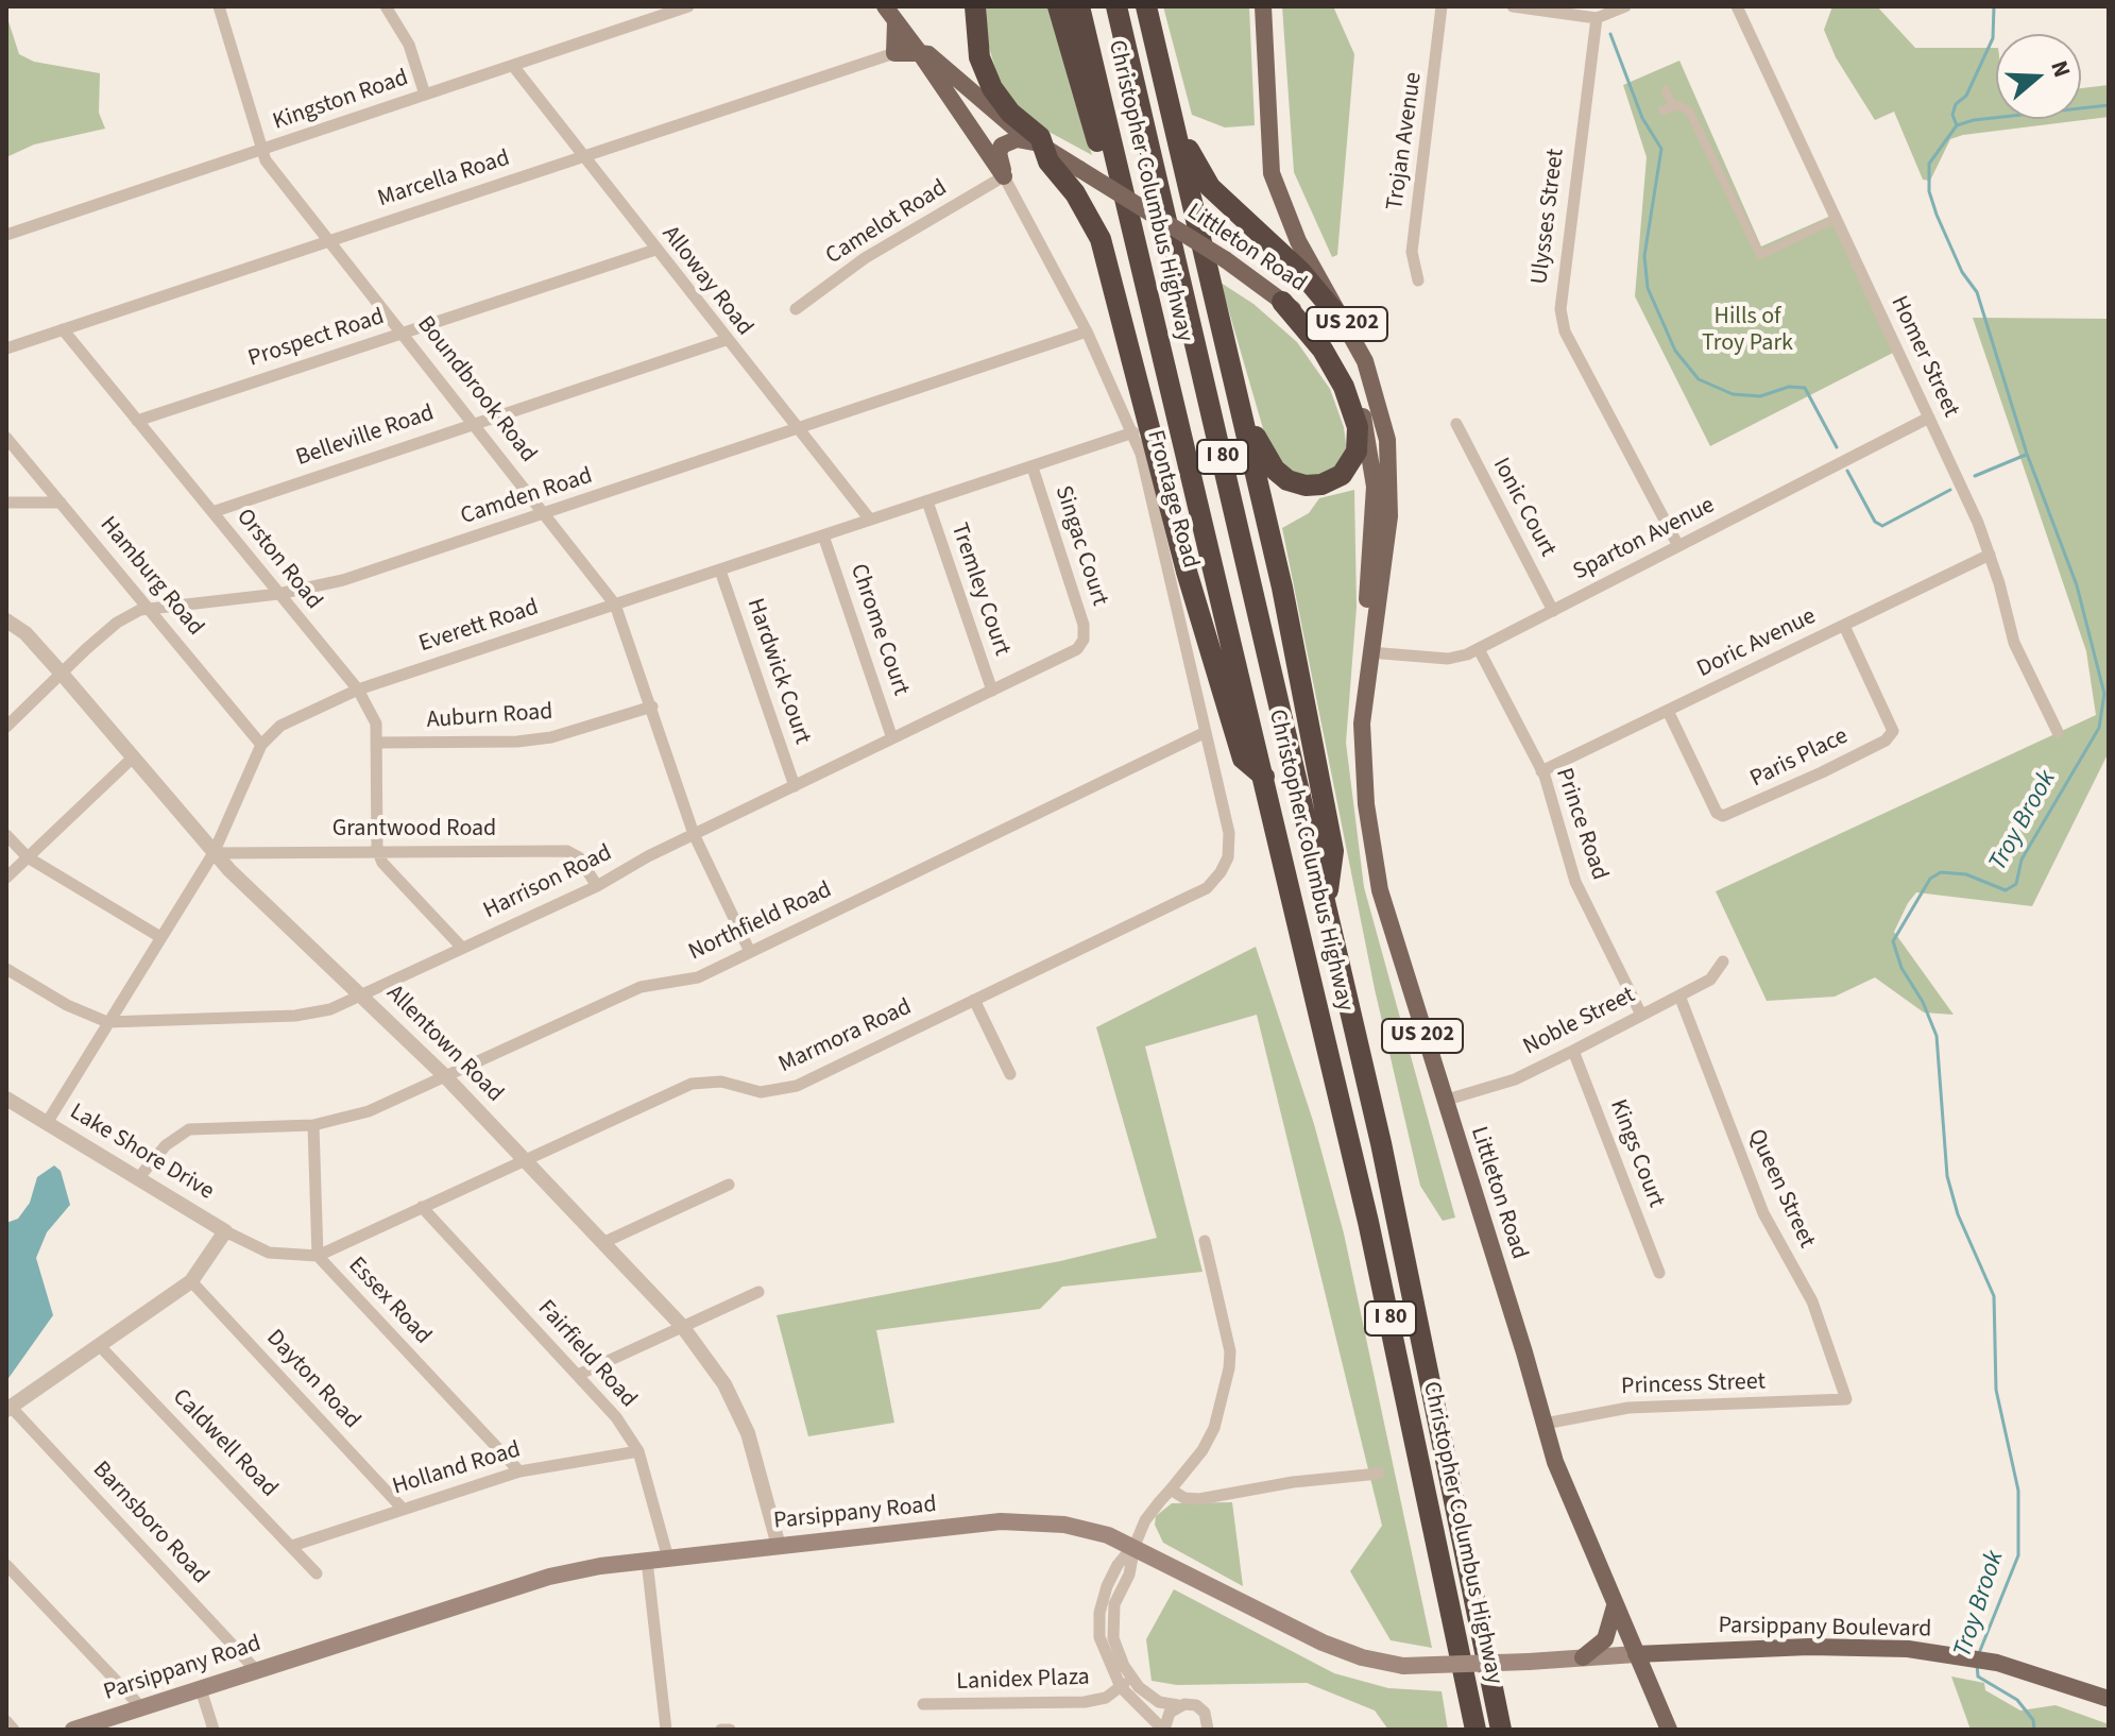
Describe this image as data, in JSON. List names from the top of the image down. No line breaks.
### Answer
{"streets":{"highway":["Christopher Columbus Highway","I 80"],"main road":["Littleton Road","US 202","Parsippany Road","Parsippany Boulevard"],"street":["Kingston Road","Trojan Avenue","Marcella Road","Ulysses Street","Camelot Road","Alloway Road","Prospect Road","Homer Street","Boundbrook Road","Belleville Road","Camden Road","Frontage Road","Ionic Court","Sparton Avenue","Singac Court","Orston Road","Hamburg Road","Tremley Court","Everett Road","Chrome Court","Doric Avenue","Hardwick Court","Auburn Road","Paris Place","Prince Road","Grantwood Road","Harrison Road","Northfield Road","Noble Street","Marmora Road","Allentown Road","Lake Shore Drive","Kings Court","Queen Street","Essex Road","Fairfield Road","Dayton Road","Princess Street","Caldwell Road","Holland Road","Barnsboro Road","Lanidex Plaza"]},"crossings":[["Kingston Road","Alloway Road"],["Kingston Road","Boundbrook Road"],["Marcella Road","Alloway Road"],["Marcella Road","Boundbrook Road"],["Marcella Road","Orston Road"],["Ulysses Street","Sparton Avenue"],["Camelot Road","Frontage Road"],["Littleton Road","Sparton Avenue"],["Littleton Road","Noble Street"],["Littleton Road","Princess Street"],["Littleton Road","Parsippany Road"],["Littleton Road","Parsippany Boulevard"],["Alloway Road","Prospect Road"],["Alloway Road","Belleville Road"],["Alloway Road","Camden Road"],["Alloway Road","Everett Road"],["Prospect Road","Boundbrook Road"],["Prospect Road","Orston Road"],["Homer Street","Sparton Avenue"],["Homer Street","Doric Avenue"],["Boundbrook Road","Belleville Road"],["Boundbrook Road","Camden Road"],["Boundbrook Road","Everett Road"],["Boundbrook Road","Auburn Road"],["Boundbrook Road","Harrison Road"],["Boundbrook Road","Northfield Road"],["Belleville Road","Orston Road"],["Camden Road","Frontage Road"],["Camden Road","Orston Road"],["Camden Road","Hamburg Road"],["Camden Road","Allentown Road"],["Frontage Road","Everett Road"],["Frontage Road","Northfield Road"],["Frontage Road","Marmora Road"],["Ionic Court","Sparton Avenue"],["Sparton Avenue","Prince Road"],["Singac Court","Everett Road"],["Singac Court","Harrison Road"],["Orston Road","Everett Road"],["Orston Road","Auburn Road"],["Orston Road","Grantwood Road"],["Hamburg Road","Everett Road"],["Tremley Court","Everett Road"],["Tremley Court","Harrison Road"],["Everett Road","Chrome Court"],["Everett Road","Hardwick Court"],["Everett Road","Grantwood Road"],["Everett Road","Harrison Road"],["Everett Road","Allentown Road"],["Everett Road","Lake Shore Drive"],["Chrome Court","Harrison Road"],["Doric Avenue","Paris Place"],["Doric Avenue","Prince Road"],["Hardwick Court","Harrison Road"],["Prince Road","Noble Street"],["Grantwood Road","Harrison Road"],["Grantwood Road","Allentown Road"],["Harrison Road","Allentown Road"],["Northfield Road","Allentown Road"],["Northfield Road","Lake Shore Drive"],["Northfield Road","Essex Road"],["Noble Street","Kings Court"],["Noble Street","Queen Street"],["Marmora Road","Allentown Road"],["Marmora Road","Lake Shore Drive"],["Marmora Road","Essex Road"],["Marmora Road","Fairfield Road"],["Allentown Road","Parsippany Road"],["Lake Shore Drive","Dayton Road"],["Lake Shore Drive","Caldwell Road"],["Lake Shore Drive","Barnsboro Road"],["Queen Street","Princess Street"],["Essex Road","Holland Road"],["Fairfield Road","Holland Road"],["Fairfield Road","Parsippany Road"],["Dayton Road","Holland Road"],["Caldwell Road","Holland Road"],["Parsippany Road","Barnsboro Road"],["Parsippany Road","Parsippany Boulevard"],["Parsippany Road","Lanidex Plaza"]],"water":["Troy Brook"],"parks":["Hills of Troy Park"],"north":"right"}
